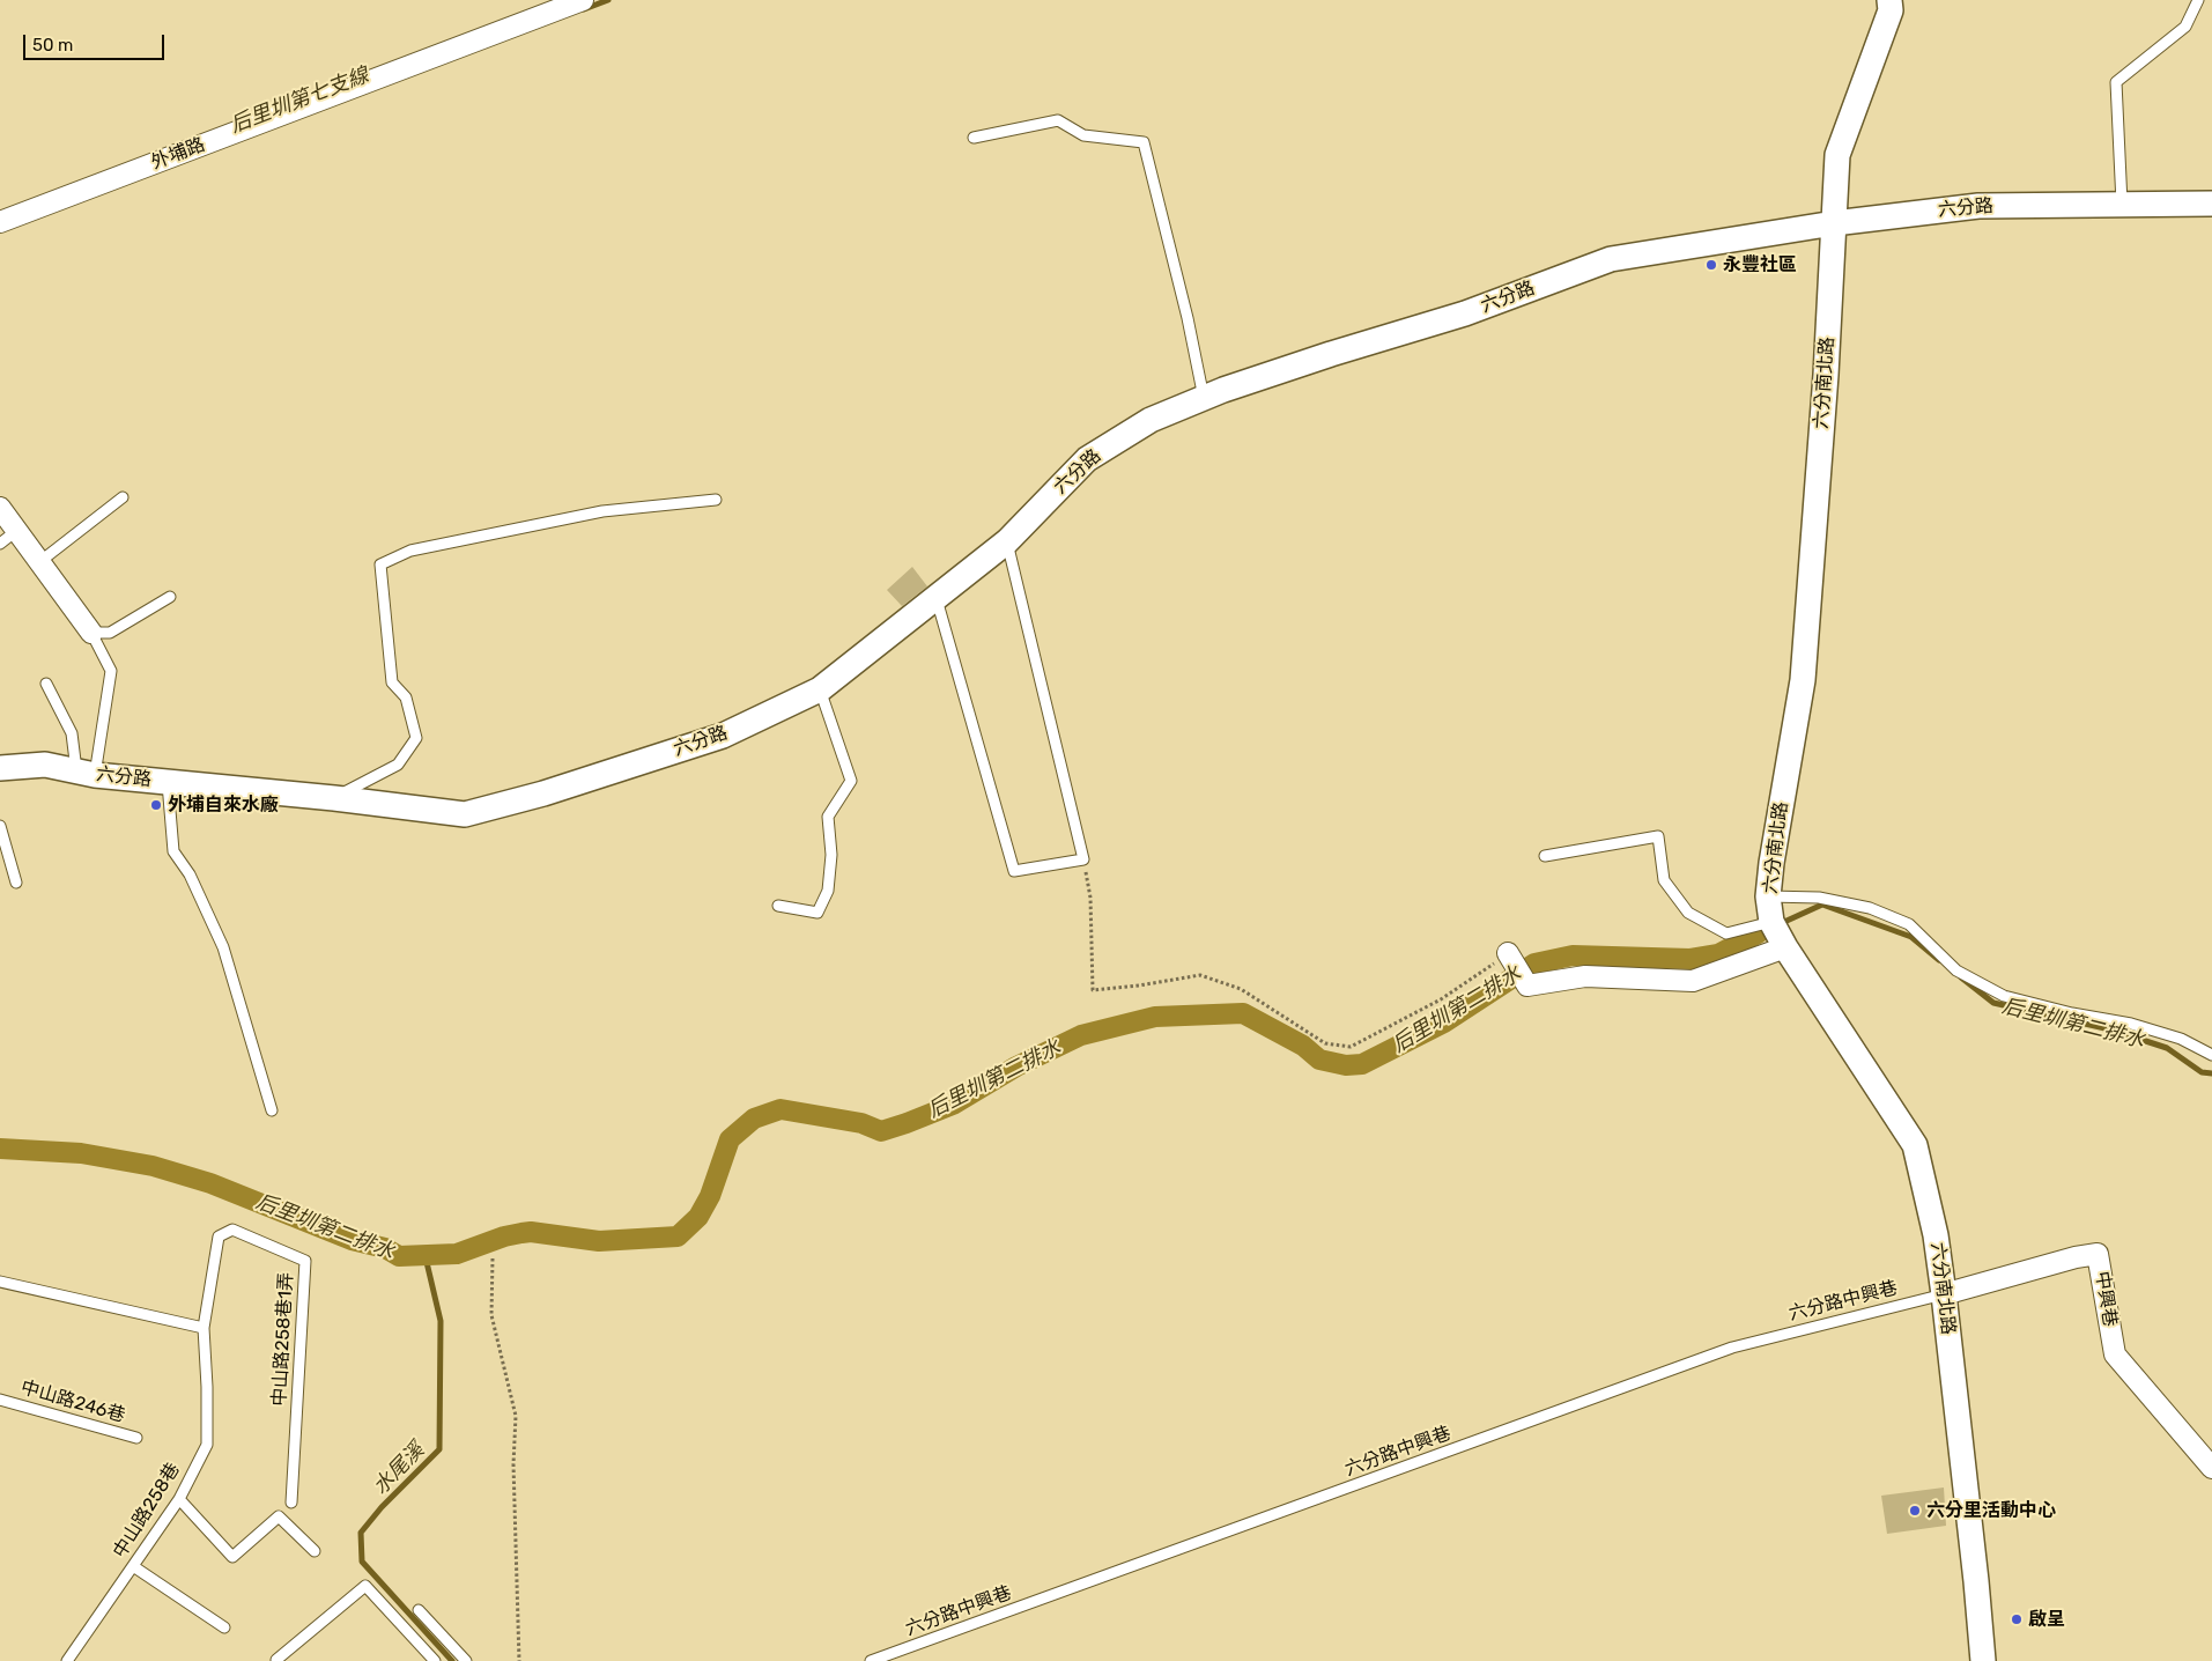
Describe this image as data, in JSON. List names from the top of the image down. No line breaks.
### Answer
{"streets":{"street":["外埔路","六分路","六分南北路","中興巷"],"lane":["六分路中興巷","中山路258巷1弄","中山路246巷","中山路258巷"]},"crossings":[["六分路","六分南北路"],["六分南北路","中興巷"],["六分南北路","六分路中興巷"],["中興巷","六分路中興巷"],["中山路258巷1弄","中山路258巷"]],"water":["后里圳第七支線","后里圳第二排水","水尾溪"],"places":["永豐社區","外埔自來水廠","六分里活動中心","啟呈"],"scale_bar":"50 m"}
